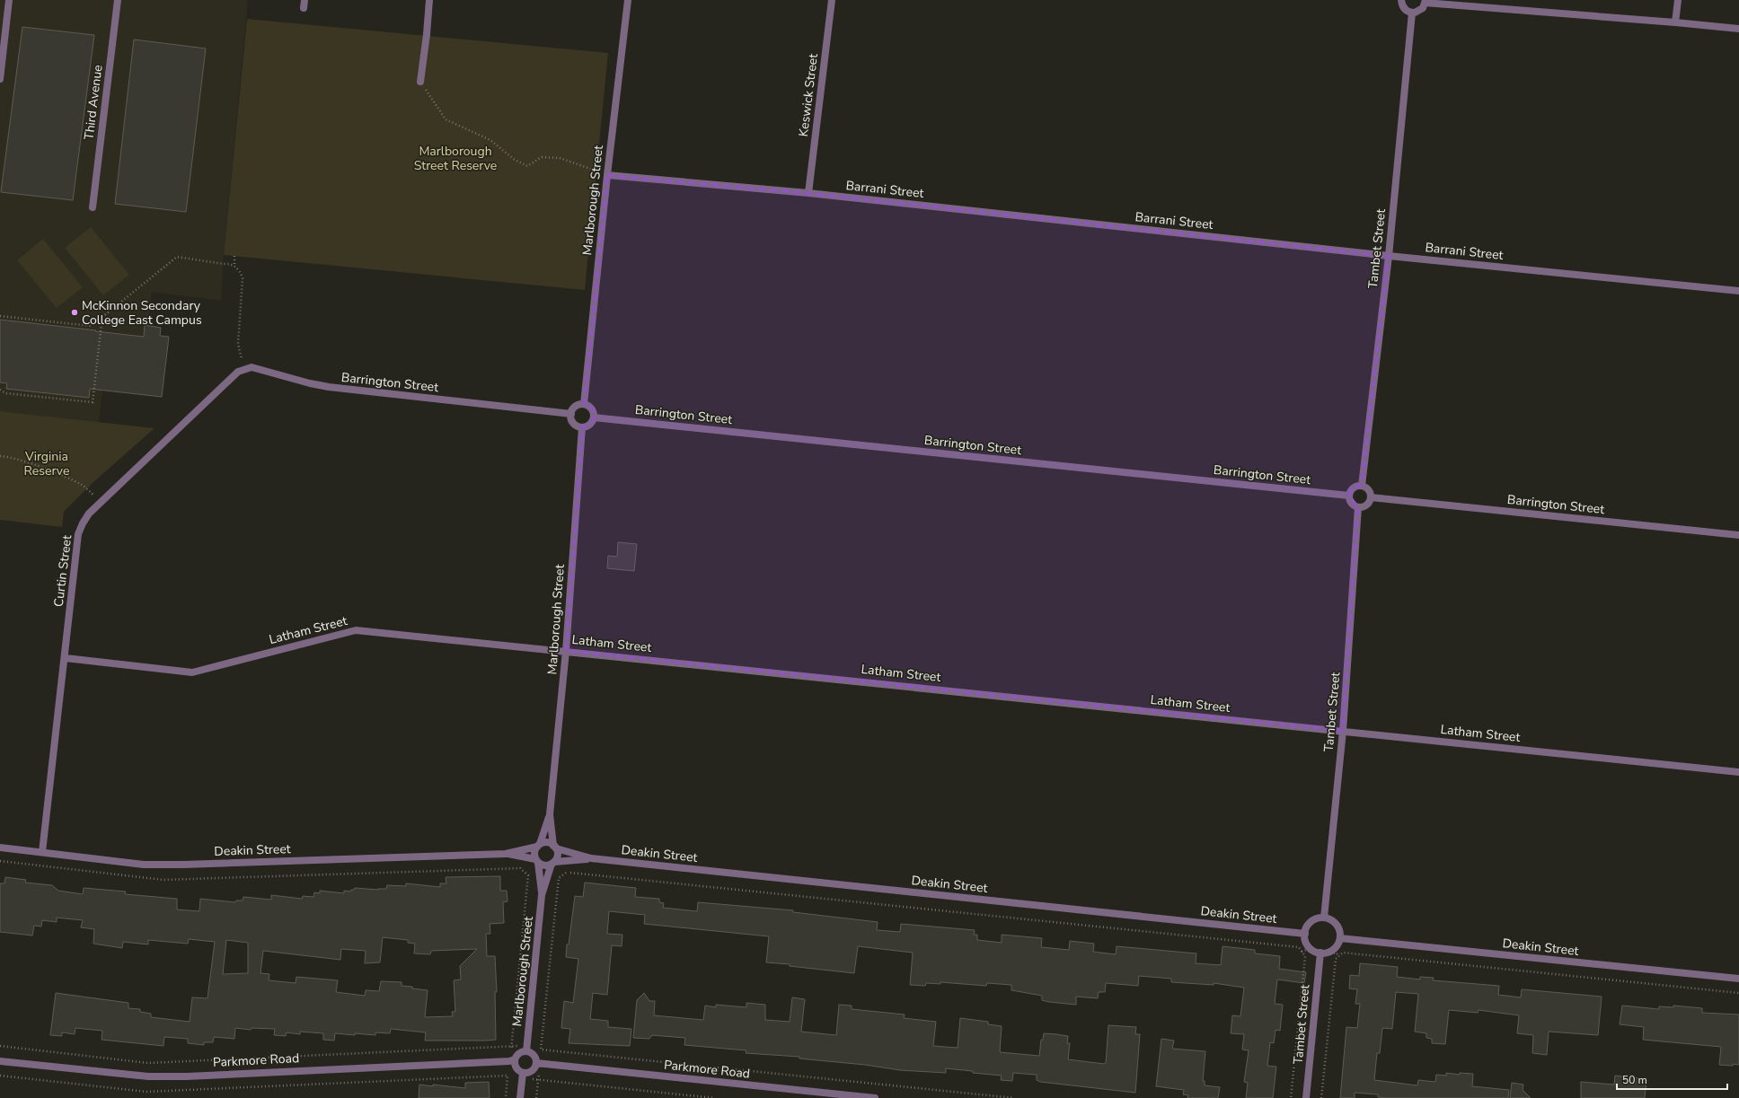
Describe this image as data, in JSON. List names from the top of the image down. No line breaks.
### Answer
{"streets":{"street":["Keswick Street","Third Avenue","Barrani Street","Marlborough Street","Tambet Street","Barrington Street","Curtin Street","Latham Street","Deakin Street","Parkmore Road"]},"crossings":[["Keswick Street","Barrani Street"],["Barrani Street","Marlborough Street"],["Barrani Street","Tambet Street"],["Marlborough Street","Barrington Street"],["Marlborough Street","Latham Street"],["Marlborough Street","Deakin Street"],["Marlborough Street","Parkmore Road"],["Tambet Street","Barrington Street"],["Tambet Street","Latham Street"],["Tambet Street","Deakin Street"],["Barrington Street","Curtin Street"],["Curtin Street","Latham Street"],["Curtin Street","Deakin Street"]],"parks":["Marlborough Street Reserve","Virginia Reserve"],"places":["McKinnon Secondary College East Campus"],"scale_bar":"50 m"}
